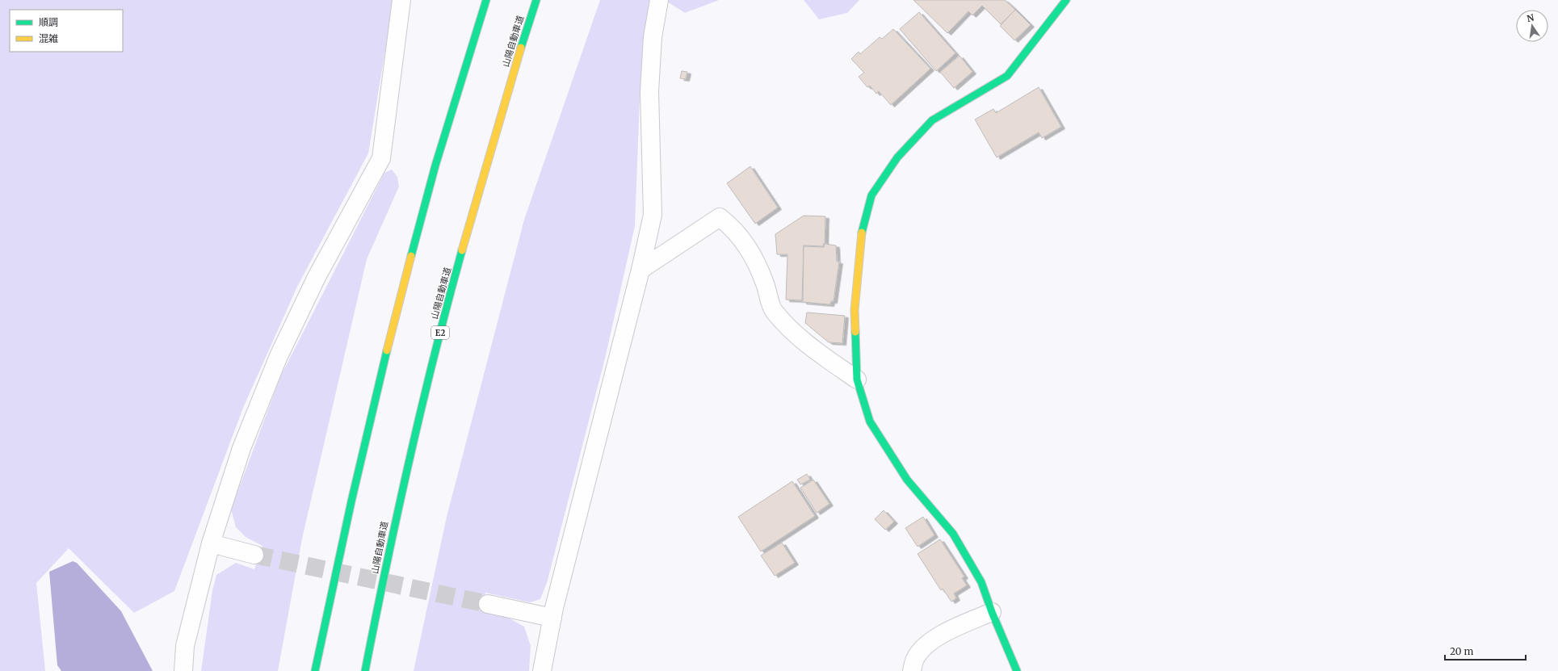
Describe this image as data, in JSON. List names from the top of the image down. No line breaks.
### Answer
{"streets":{"main road":["山陽自動車道","E2"]},"legend":["順調","混雑"],"scale_bar":"20 m","north":"top"}
